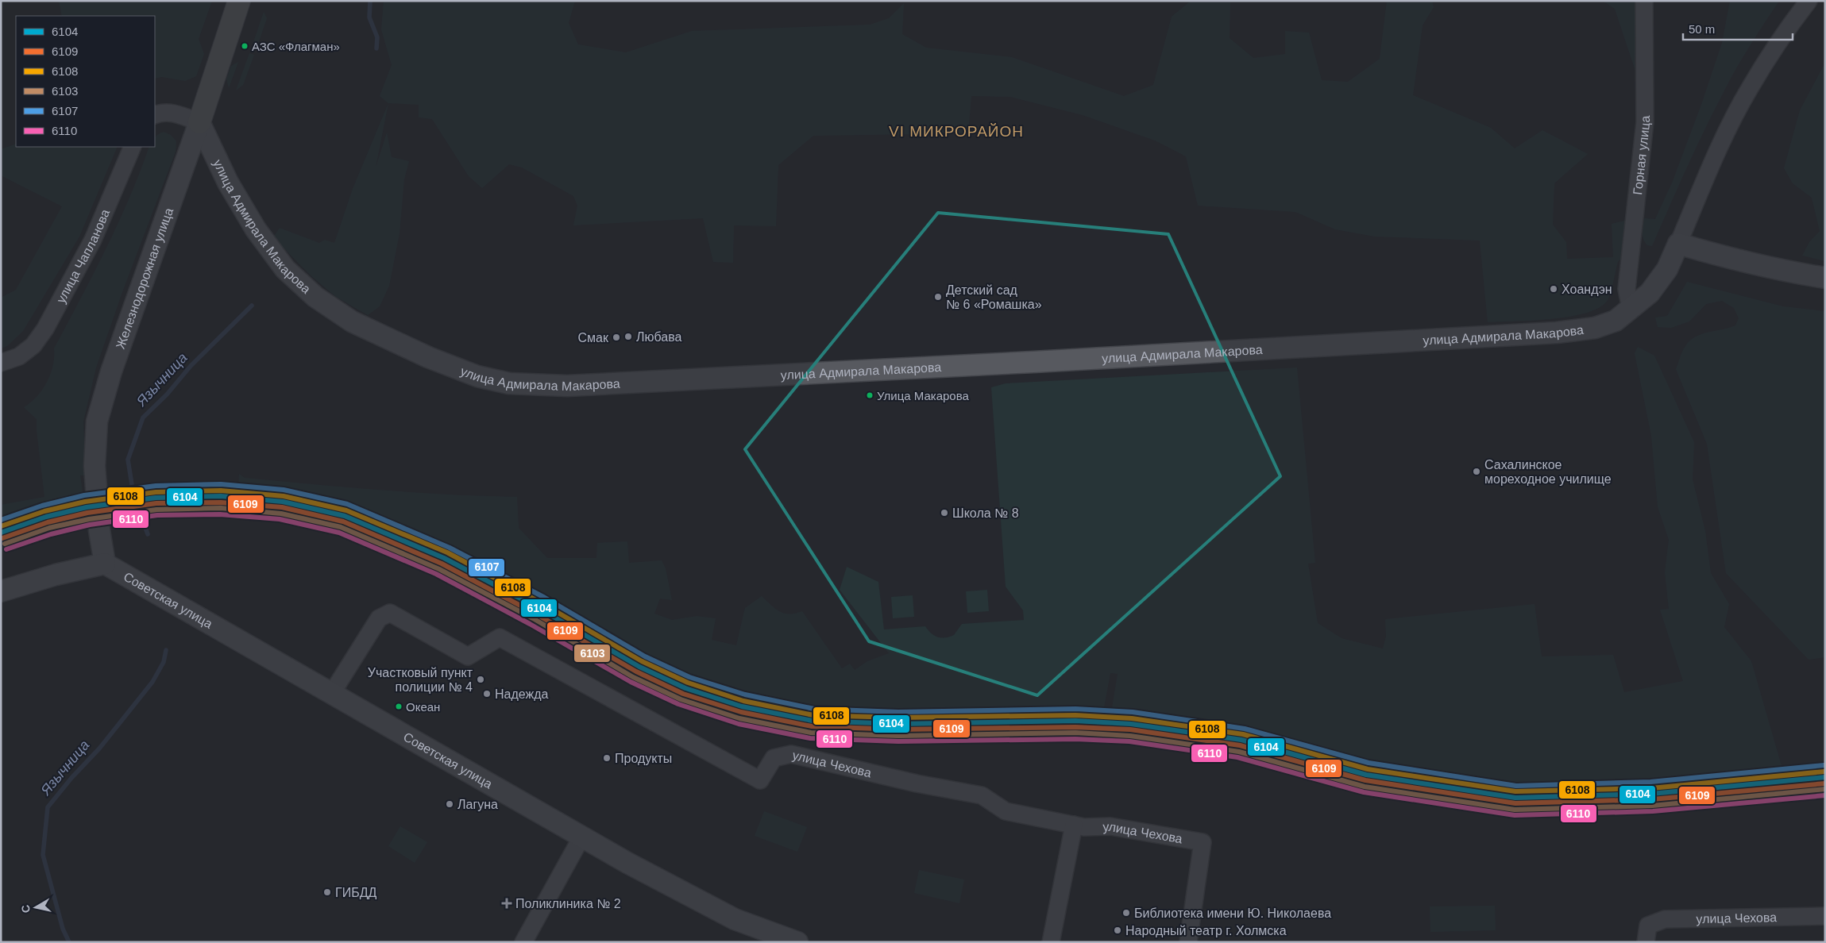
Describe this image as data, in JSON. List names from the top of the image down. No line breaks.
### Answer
{"streets":{"highway":["Железнодорожная улица"],"main road":["улица Адмирала Макарова","Советская улица"],"street":["Горная улица","улица Чапланова","улица Чехова"]},"crossings":[["Горная улица","улица Адмирала Макарова"],["улица Адмирала Макарова","Железнодорожная улица"],["Железнодорожная улица","Советская улица"],["Советская улица","улица Чехова"]],"districts":["VI МИКРОРАЙОН"],"water":["Язычница"],"places":{"other":["АЗС «Флагман»","Хоандэн","Детский сад № 6 «Ромашка»","Любава","Смак","Улица Макарова","Сахалинское мореходное училище","Школа № 8","Участковый пункт полиции № 4","Надежда","Океан","Продукты","Лагуна","ГИБДД","Библиотека имени Ю. Николаева","Народный театр г. Холмска"],"health":["Поликлиника № 2"]},"lines":["transit line 6107","transit line 6108","transit line 6104","transit line 6109","transit line 6103","transit line 6110"],"legend":["6104","6109","6108","6103","6107","6110"],"scale_bar":"50 m","north":"left"}
